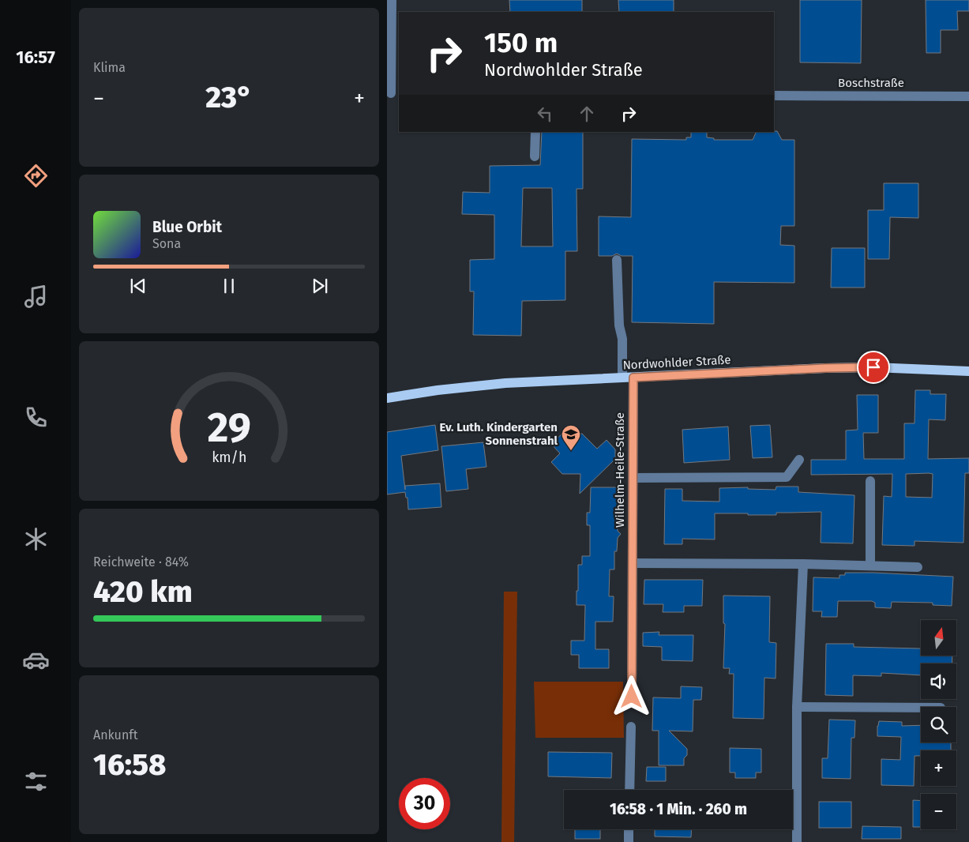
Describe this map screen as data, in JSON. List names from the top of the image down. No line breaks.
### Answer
{"streets":{"main road":["Nordwohlder Straße"],"street":["Boschstraße","Wilhelm-Heile-Straße"]},"crossings":[["Nordwohlder Straße","Wilhelm-Heile-Straße"]],"places":{"school or university":["Ev. Luth. Kindergarten Sonnenstrahl"]},"north":"top","page":{"tabs":"16:57","tile":["Klima",["Reichweite · 84%","420 km"],["Ankunft","16:58"]],"turn":["150 m","Nordwohlder Straße"],"heat":["−","23°","+"],"song":["Blue Orbit","Sona"],"map_buttons":["+","−"],"limit":"30","trip":"16:58 · 1 Min. · 260 m","gauge":["29","km/h"]}}
